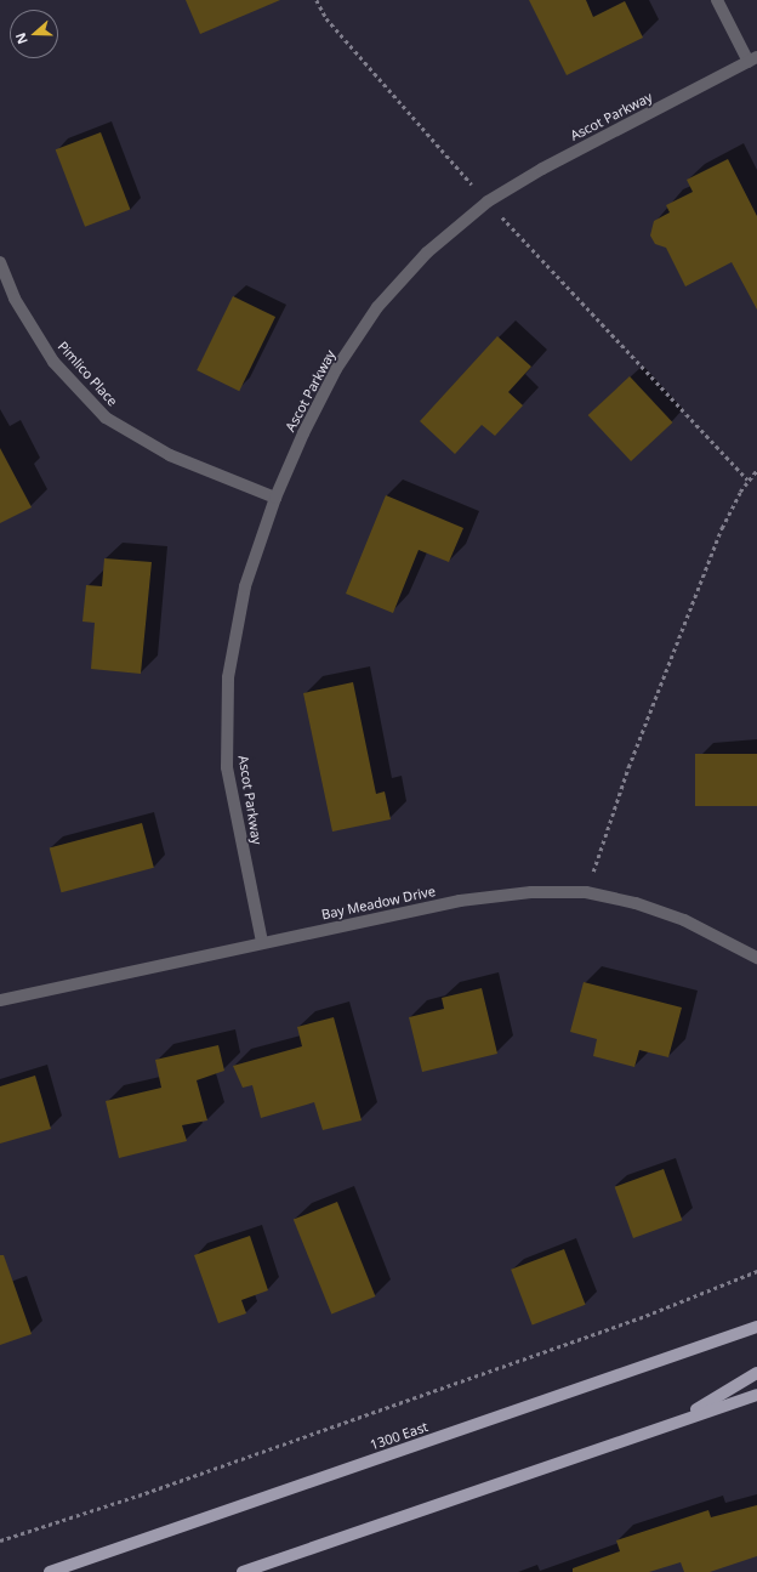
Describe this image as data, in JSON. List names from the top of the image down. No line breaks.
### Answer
{"streets":{"main road":["1300 East"],"street":["Ascot Parkway","Pimlico Place","Bay Meadow Drive"]},"crossings":[["Ascot Parkway","Pimlico Place"],["Ascot Parkway","Bay Meadow Drive"]],"north":"left"}
